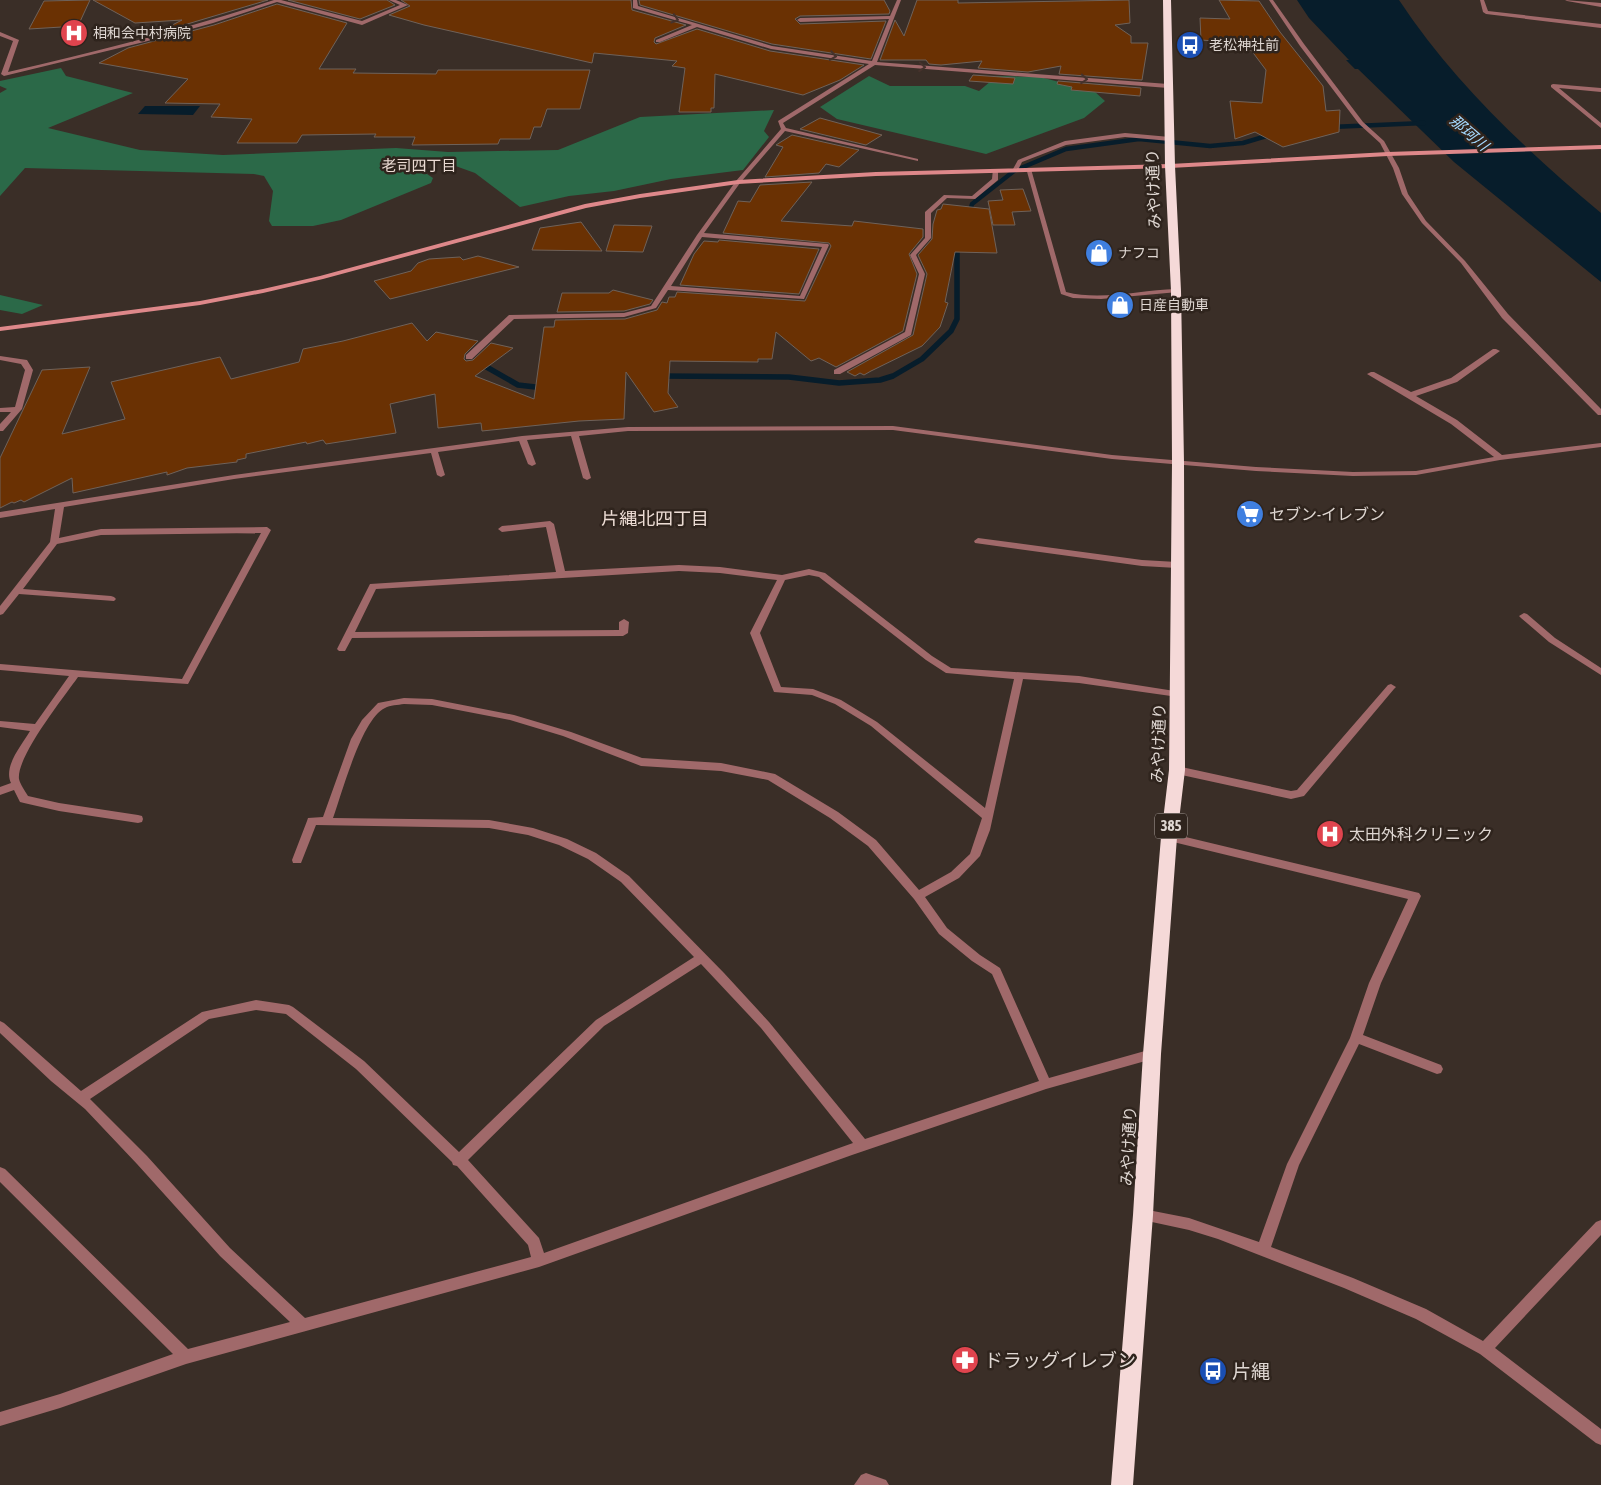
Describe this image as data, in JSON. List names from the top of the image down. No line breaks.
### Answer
{"streets":{"highway":["みやけ通り","385"]},"districts":["老司四丁目","片縄北四丁目"],"water":["那珂川"],"places":{"hospital":["相和会中村病院","太田外科クリニック"],"bus stop":["老松神社前","片縄"],"shop":["ナフコ","日産自動車"],"supermarket":["セブン-イレブン"],"pharmacy":["ドラッグイレブン"]}}
